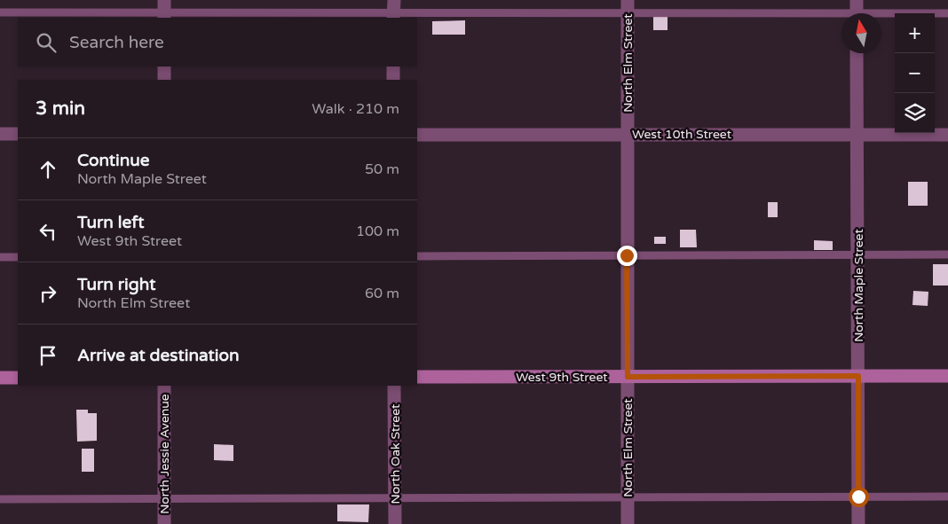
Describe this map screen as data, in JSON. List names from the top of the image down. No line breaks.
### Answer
{"streets":{"street":["North Elm Street","West 10th Street","North Maple Street","West 9th Street","North Jessie Avenue","North Oak Street"]},"crossings":[["North Elm Street","West 10th Street"],["North Elm Street","West 9th Street"],["West 10th Street","North Maple Street"],["North Maple Street","West 9th Street"]],"north":"top","page":{"map_buttons":["+","−"],"search":"Search here","heading":["3 min","Walk · 210 m"],"list":[["Continue","North Maple Street","50 m"],["Turn left","West 9th Street","100 m"],["Turn right","North Elm Street","60 m"],"Arrive at destination"]}}
